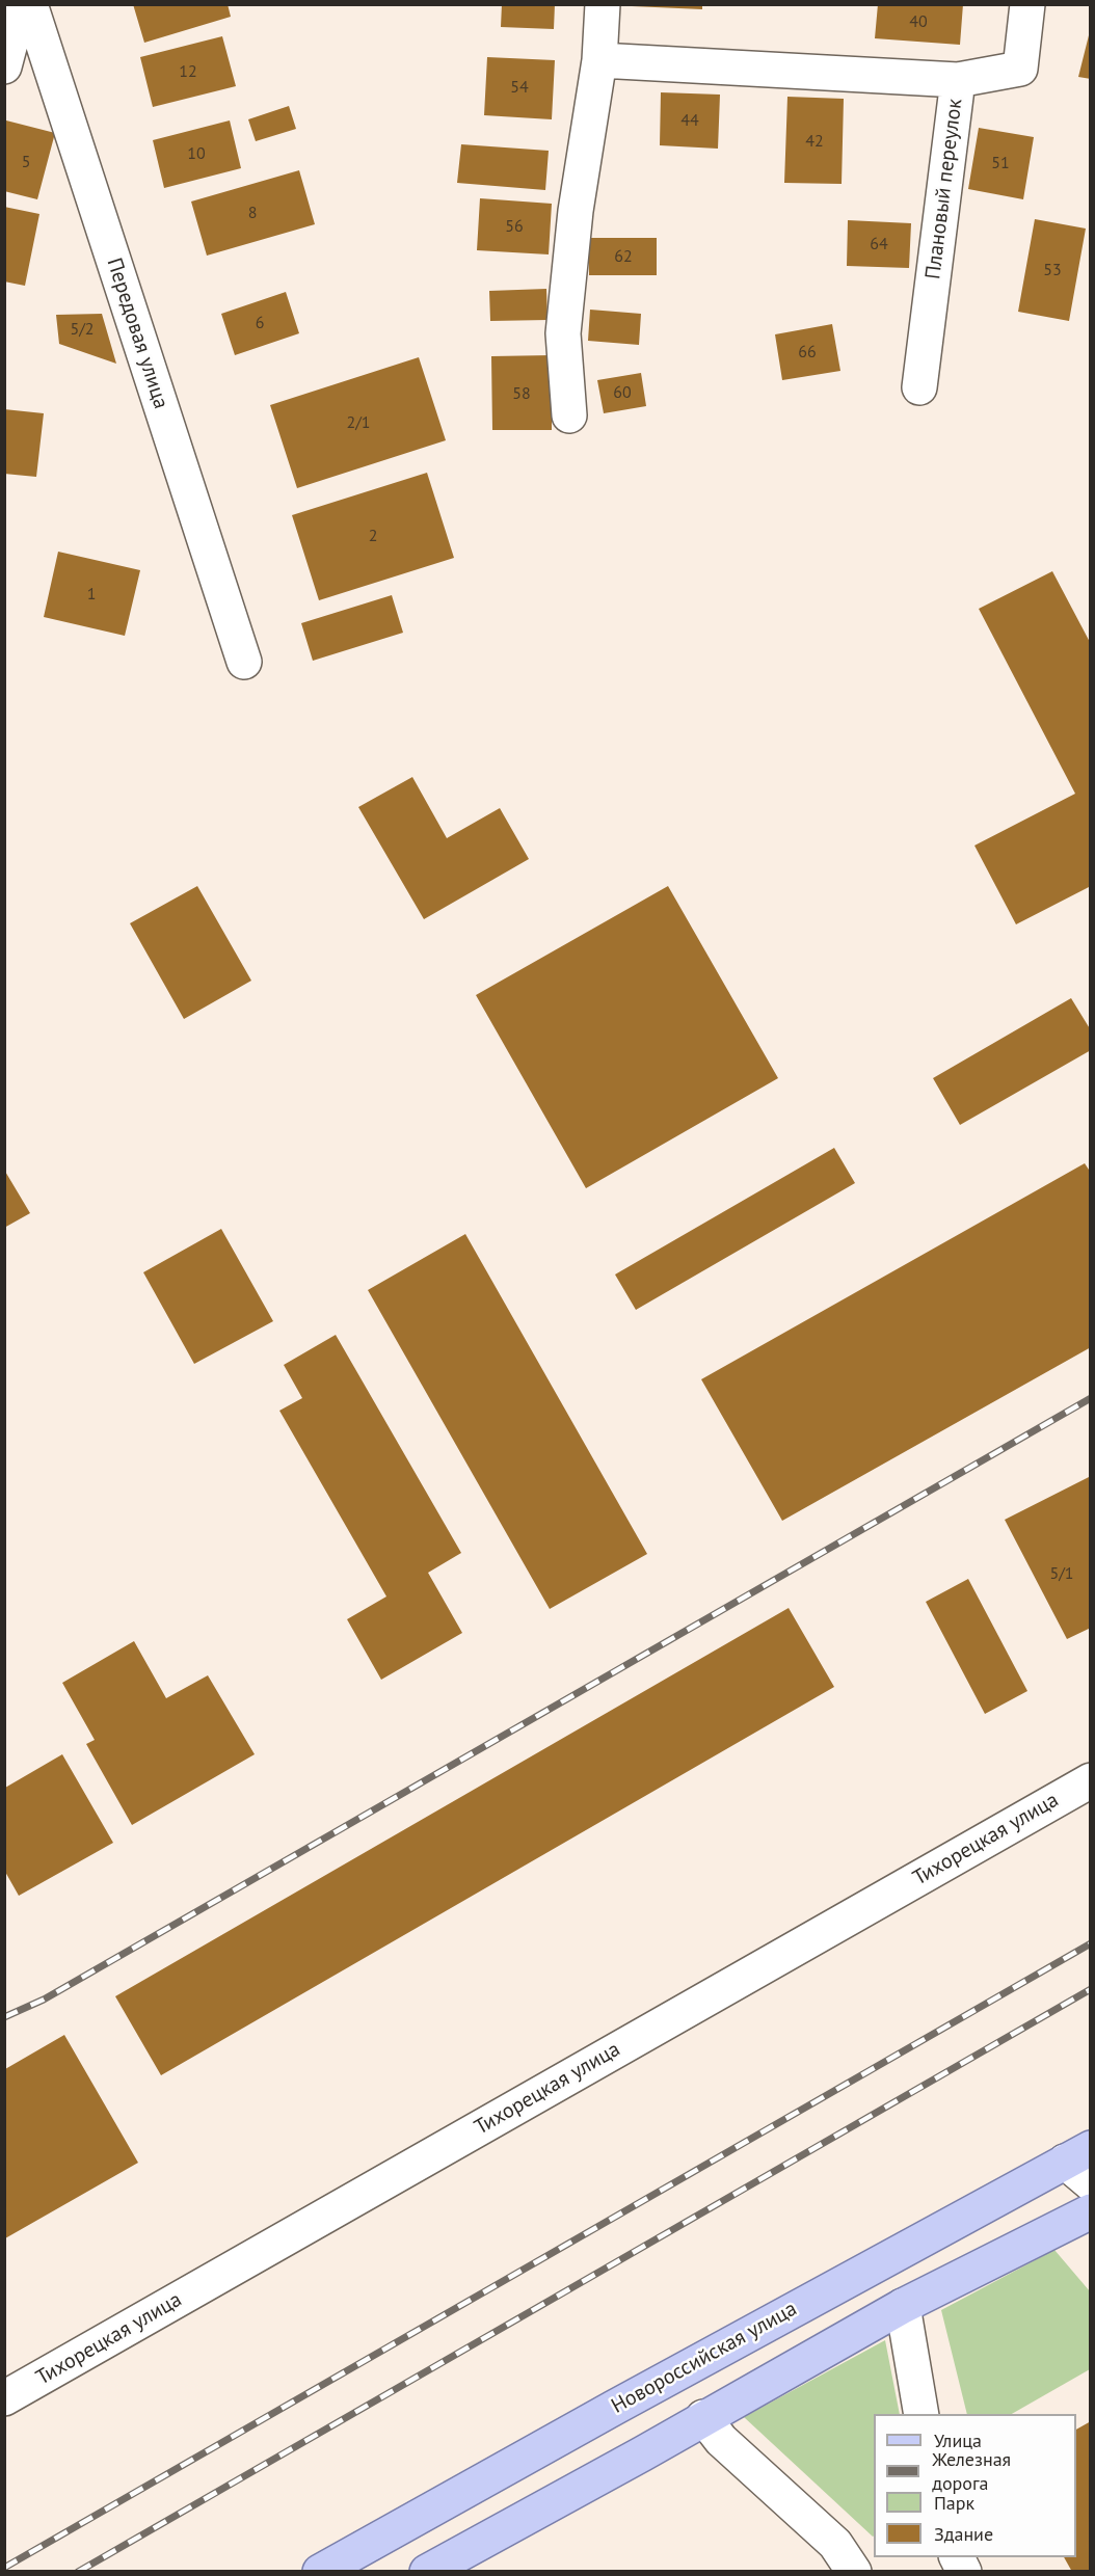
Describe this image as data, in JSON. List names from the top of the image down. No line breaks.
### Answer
{"streets":{"main road":["Новороссийская улица"],"street":["Плановый переулок","Передовая улица","Тихорецкая улица"]},"house_numbers":["40","12","54","44","42","10","5","51","8","56","64","62","53","6","5/2","66","60","58","2/1","2","1","5/1"],"legend":["Улица","Железная дорога","Парк","Здание"]}
